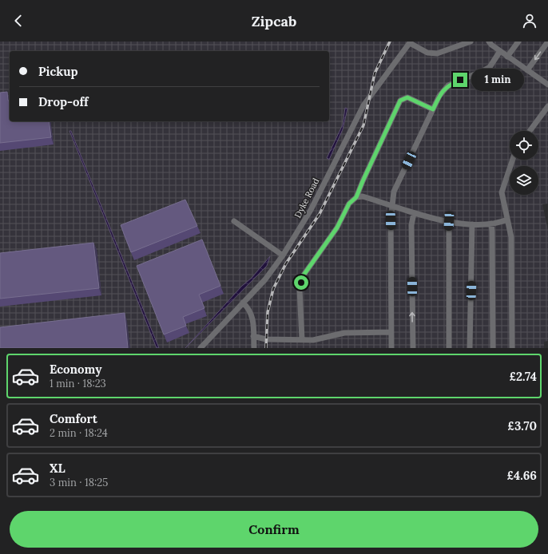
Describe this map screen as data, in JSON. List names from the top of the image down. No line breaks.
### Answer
{"streets":{"street":["Dyke Road"]},"page":{"header":"Zipcab","banner":["Pickup","Drop-off"],"bubble":"1 min","list":[{"name":"Economy","note":"1 min · 18:23","value":"£2.74"},{"name":"Comfort","note":"2 min · 18:24","value":"£3.70"},{"name":"XL","note":"3 min · 18:25","value":"£4.66"}],"buttons":"Confirm"}}
